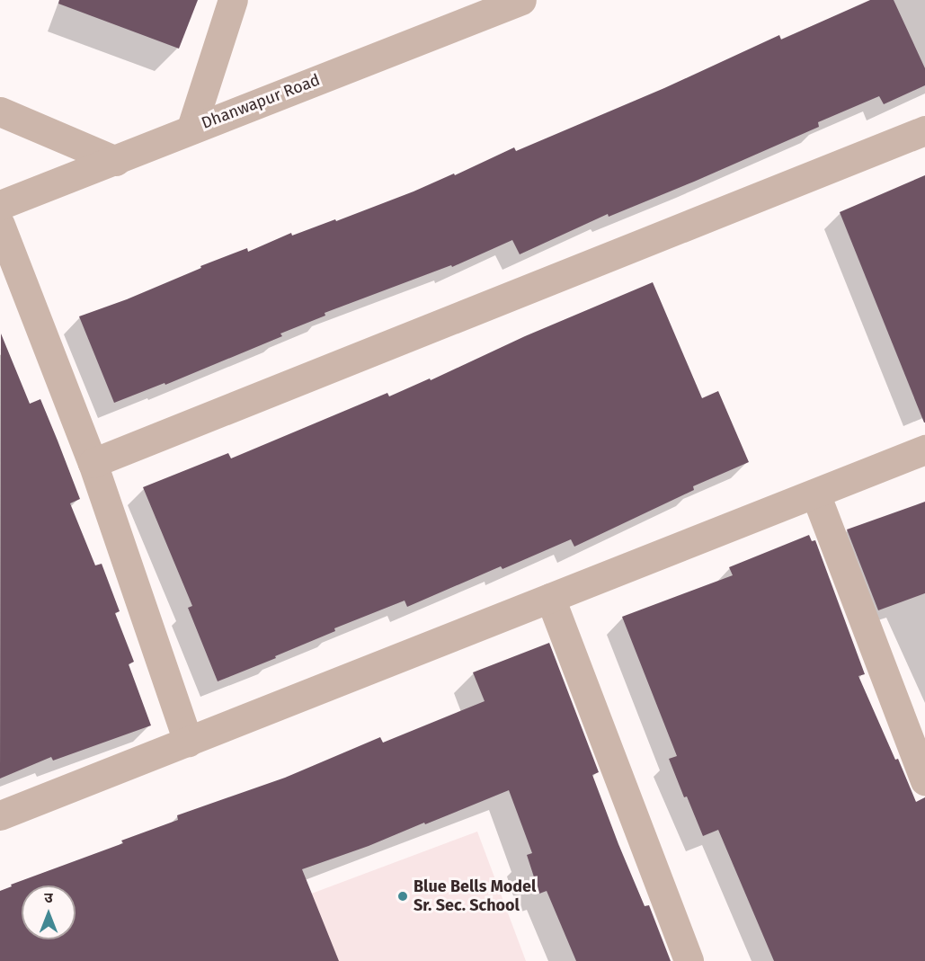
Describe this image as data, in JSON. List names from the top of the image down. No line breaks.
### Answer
{"streets":{"street":["Dhanwapur Road"]},"places":["Blue Bells Model Sr. Sec. School"],"north":"top"}
